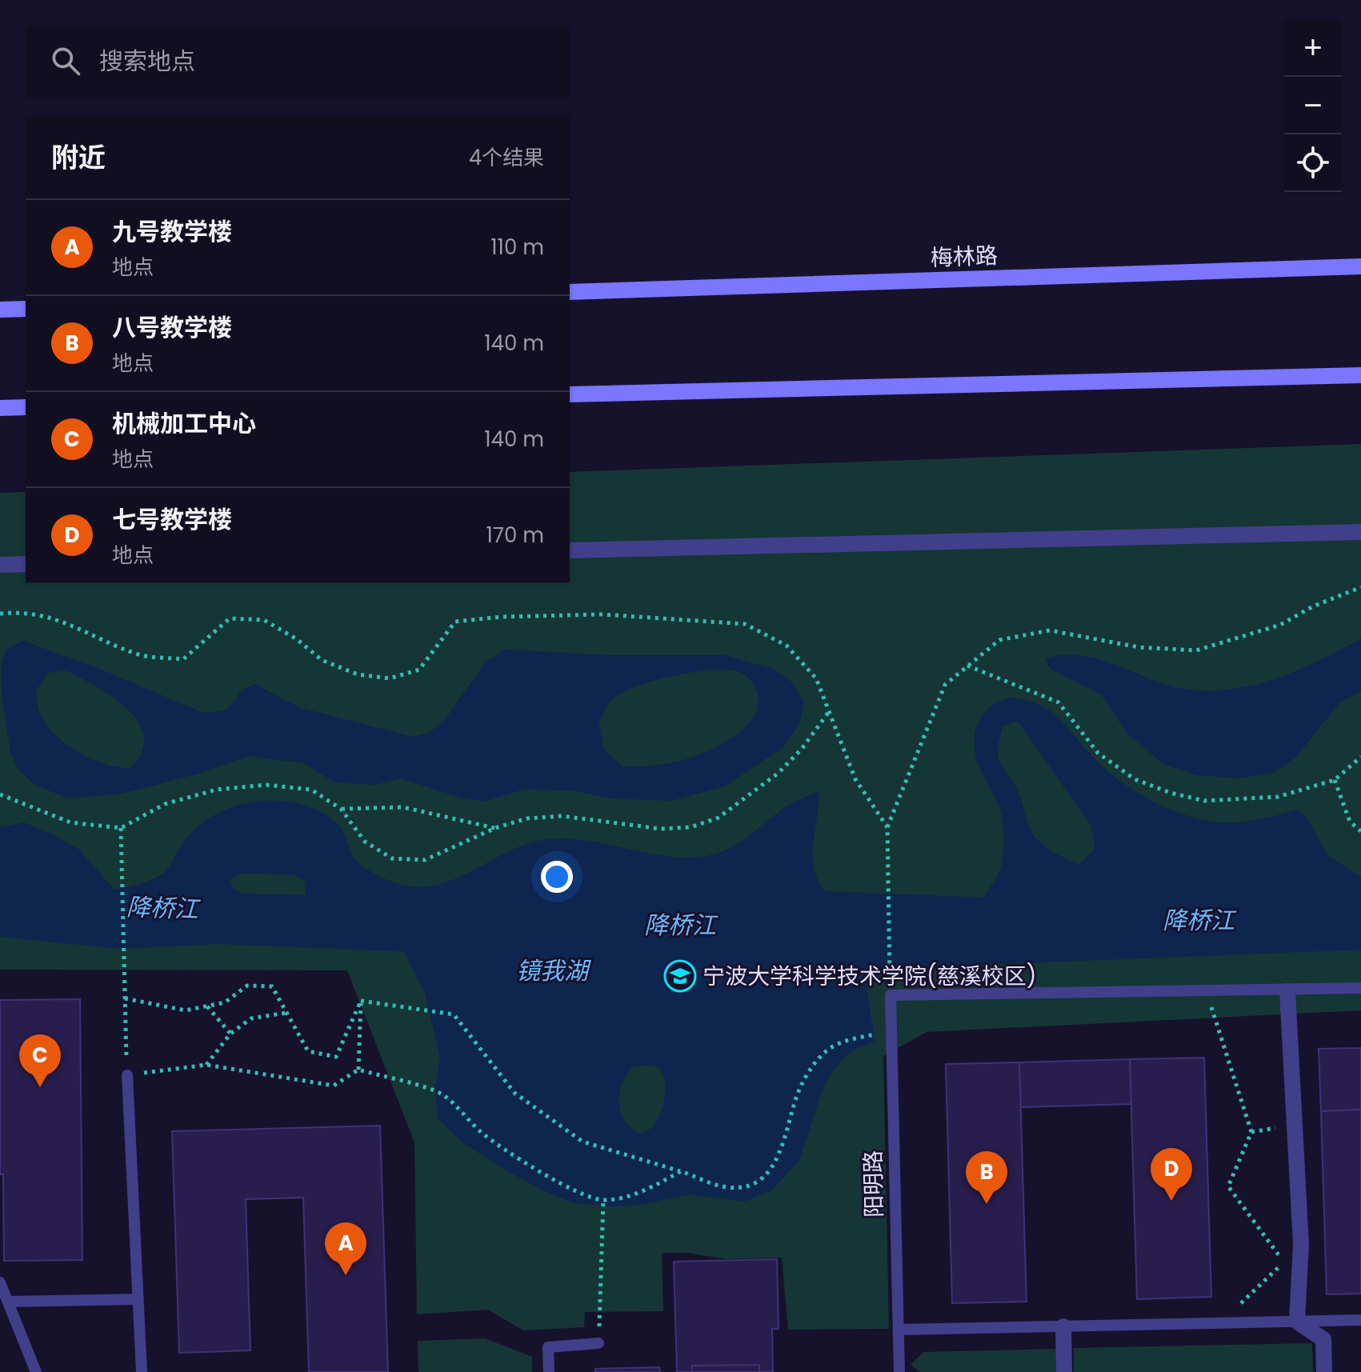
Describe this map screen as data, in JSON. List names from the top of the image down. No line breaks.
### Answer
{"streets":{"main road":["梅林路"],"lane":["阳明路"]},"water":["降桥江","镜我湖"],"places":{"school or university":["宁波大学科学技术学院(慈溪校区)"]},"page":{"map_buttons":["+","−"],"search":"搜索地点","heading":["附近","4个结果"],"list":[{"mark":"A","name":"九号教学楼","note":"地点","value":"110 m"},{"mark":"B","name":"八号教学楼","note":"地点","value":"140 m"},{"mark":"C","name":"机械加工中心","note":"地点","value":"140 m"},{"mark":"D","name":"七号教学楼","note":"地点","value":"170 m"}],"pins":["C","D","B","A"]}}
